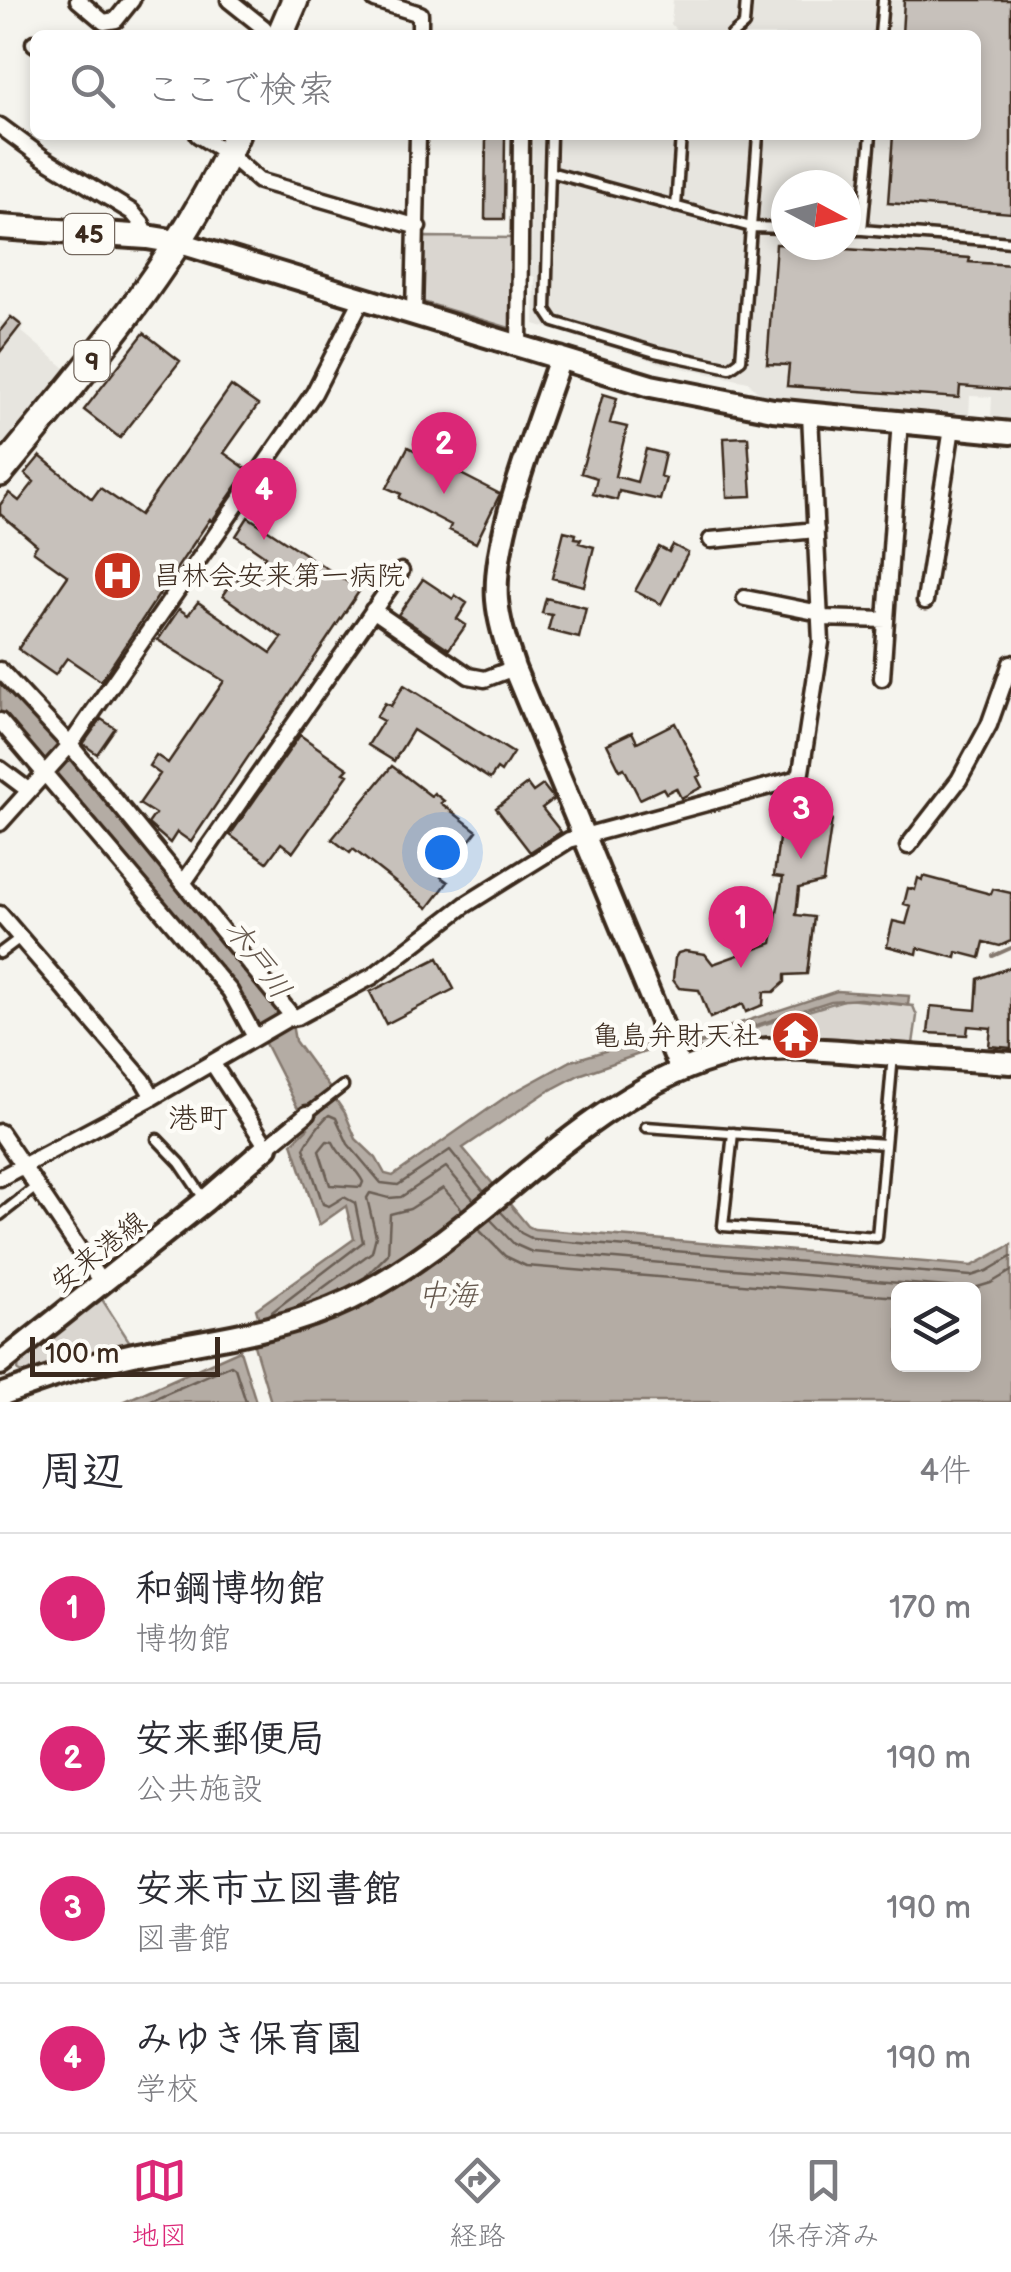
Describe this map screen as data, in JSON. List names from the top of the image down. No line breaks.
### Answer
{"streets":{"highway":["9"],"main road":["45"],"street":["安来港線"]},"crossings":[["45","9"]],"districts":["港町"],"water":["木戸川","中海"],"places":{"hospital":["昌林会安来第一病院"],"temple":["亀島弁財天社"]},"scale_bar":"100 m","north":"right","page":{"search":"ここで検索","pins":["2","4","3","1"],"scale":"100 m","heading":["周辺","4件"],"list":[{"mark":"1","name":"和鋼博物館","note":"博物館","value":"170 m"},{"mark":"2","name":"安来郵便局","note":"公共施設","value":"190 m"},{"mark":"3","name":"安来市立図書館","note":"図書館","value":"190 m"},{"mark":"4","name":"みゆき保育園","note":"学校","value":"190 m"}],"nav":["地図","経路","保存済み"]}}
